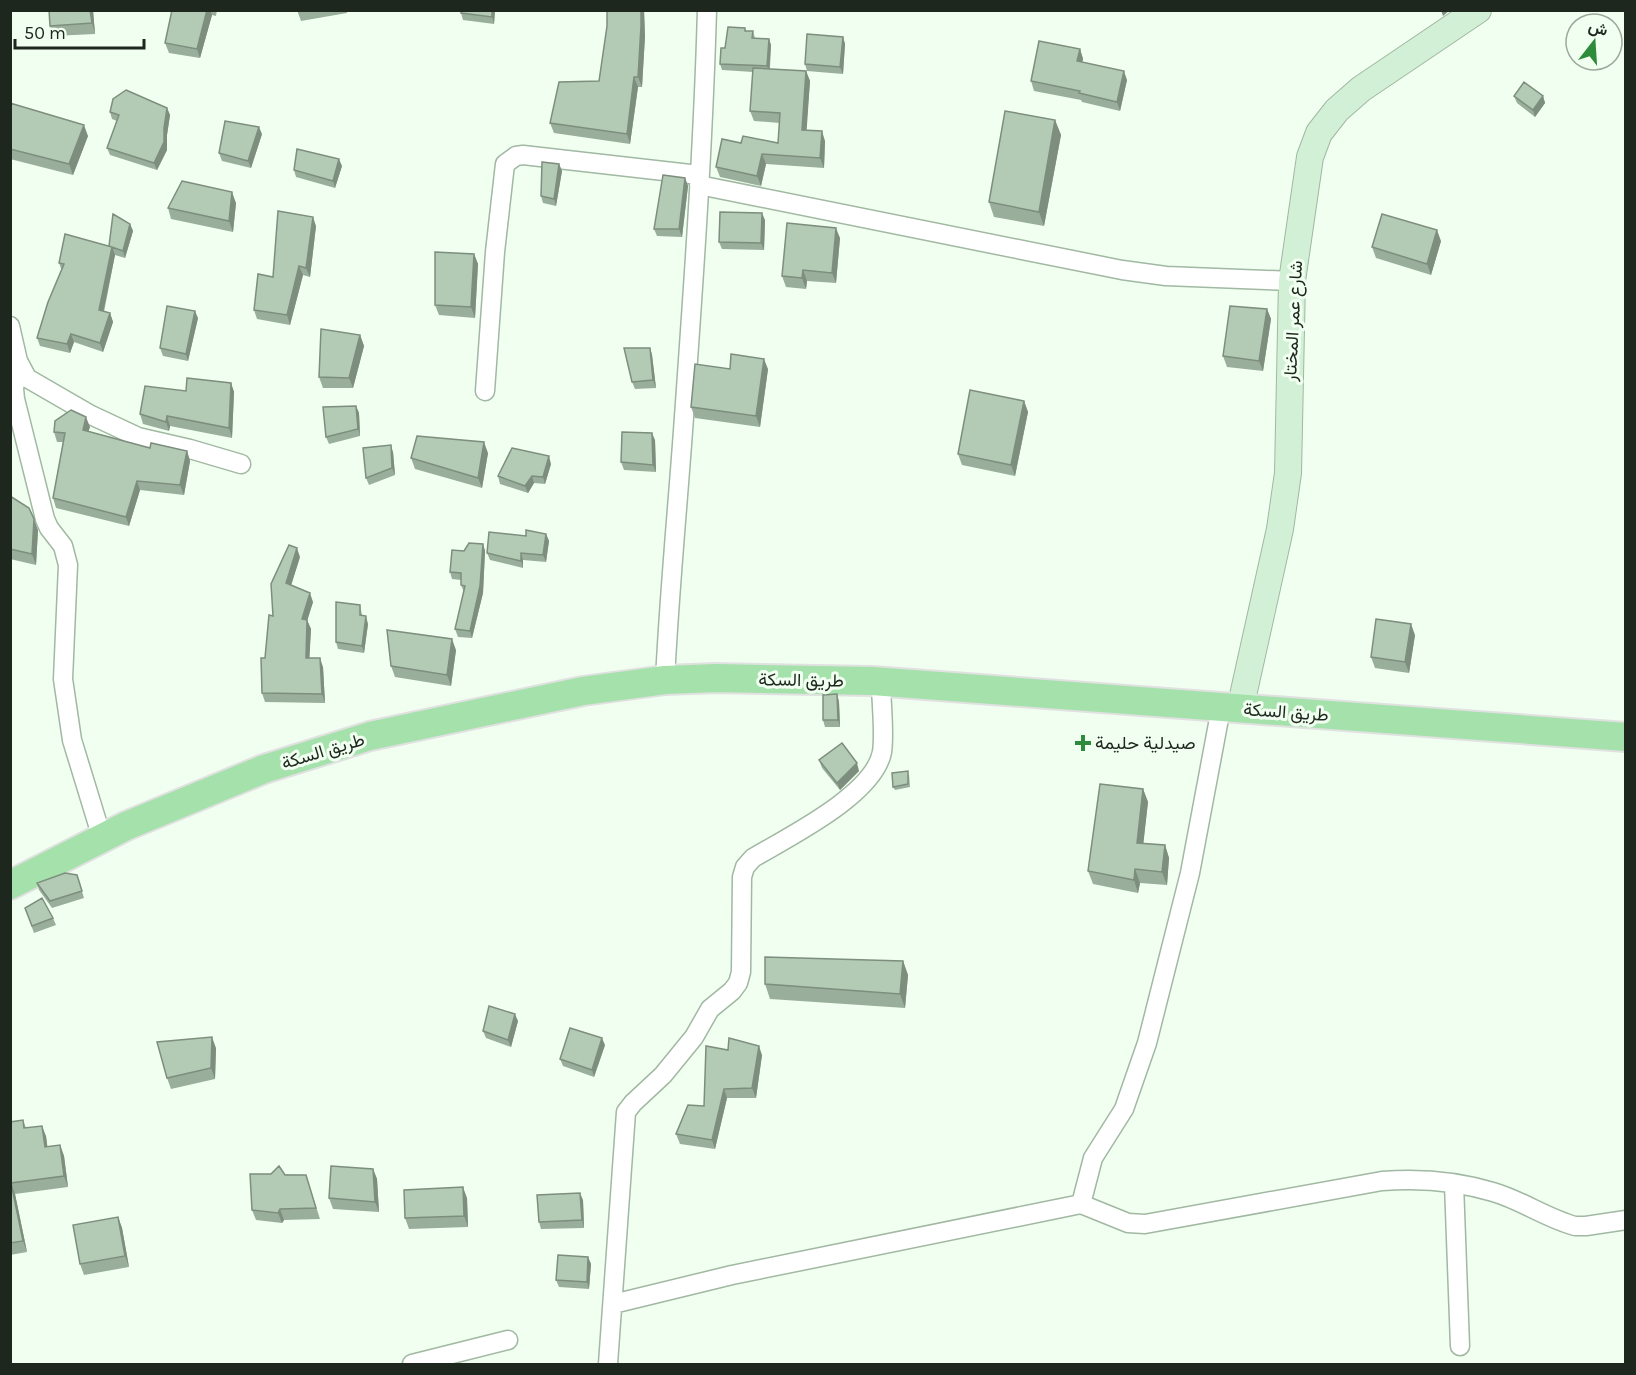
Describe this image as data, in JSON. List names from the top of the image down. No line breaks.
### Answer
{"streets":{"main road":["طريق السكة"],"street":["شارع عمر المختار"]},"crossings":[["شارع عمر المختار","طريق السكة"]],"places":{"health":["صيدلية حليمة"]},"scale_bar":"50 m","north":"top"}
